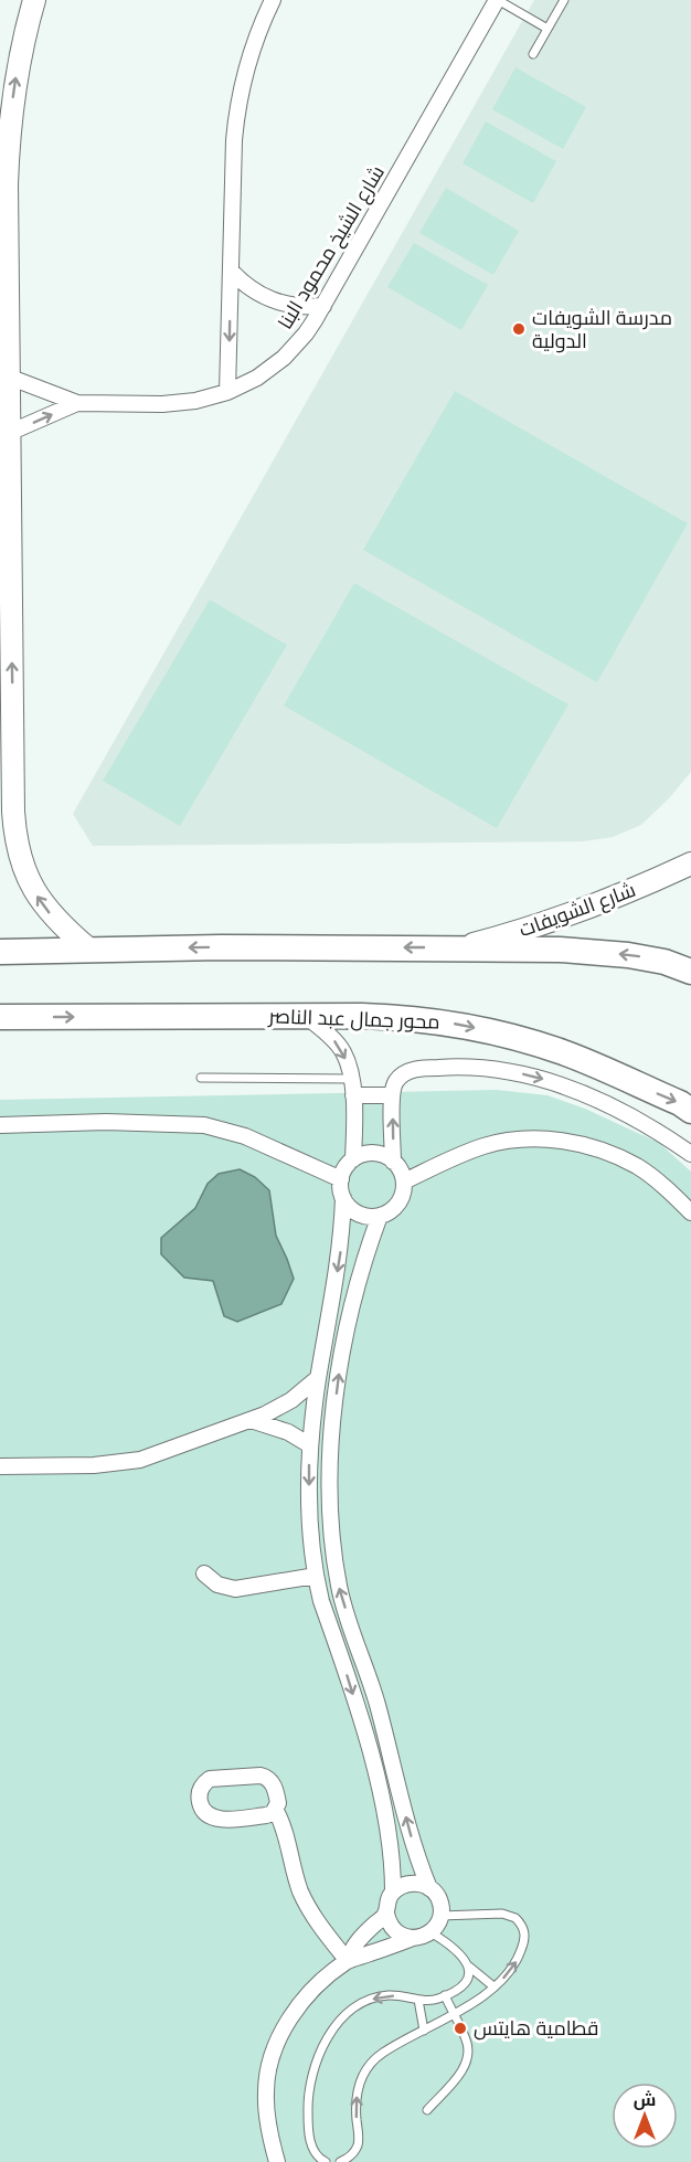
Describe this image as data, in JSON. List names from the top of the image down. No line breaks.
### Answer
{"streets":{"main road":["شارع الشويفات","محور جمال عبد الناصر"],"street":["شارع الشيخ محمود البنا"]},"places":["مدرسة الشويفات الدولية","قطامية هايتس"],"north":"top"}
